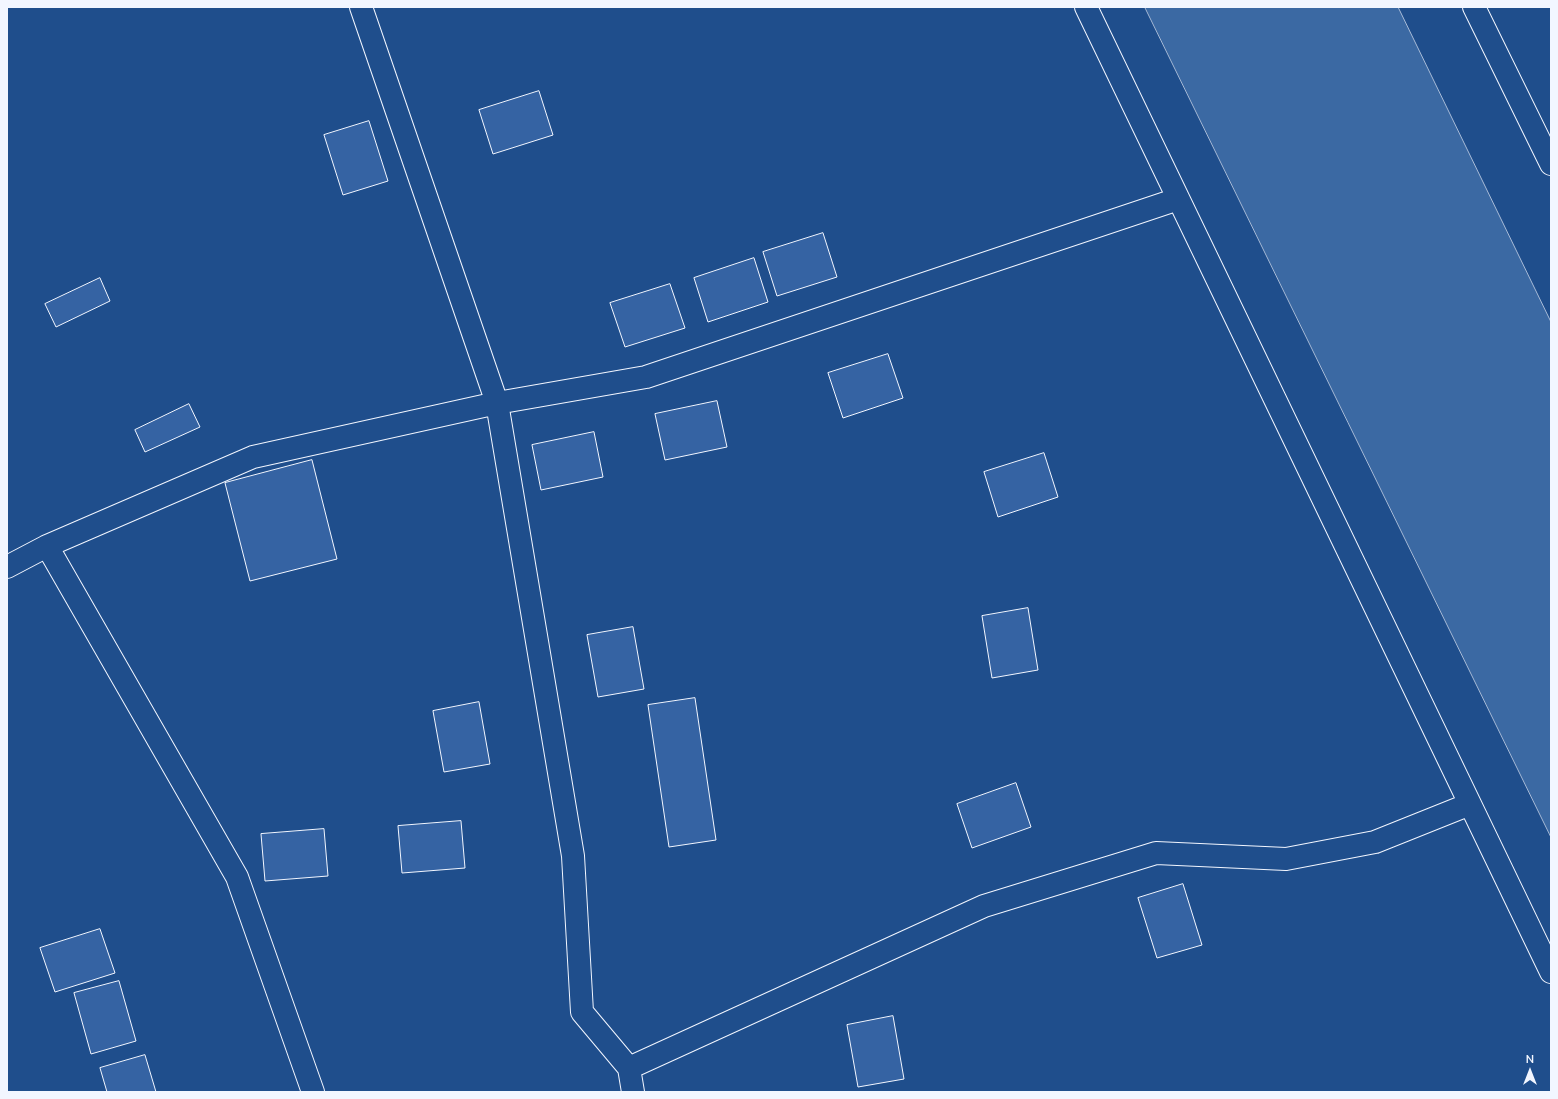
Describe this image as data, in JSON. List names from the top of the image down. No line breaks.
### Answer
{"north":"top"}
